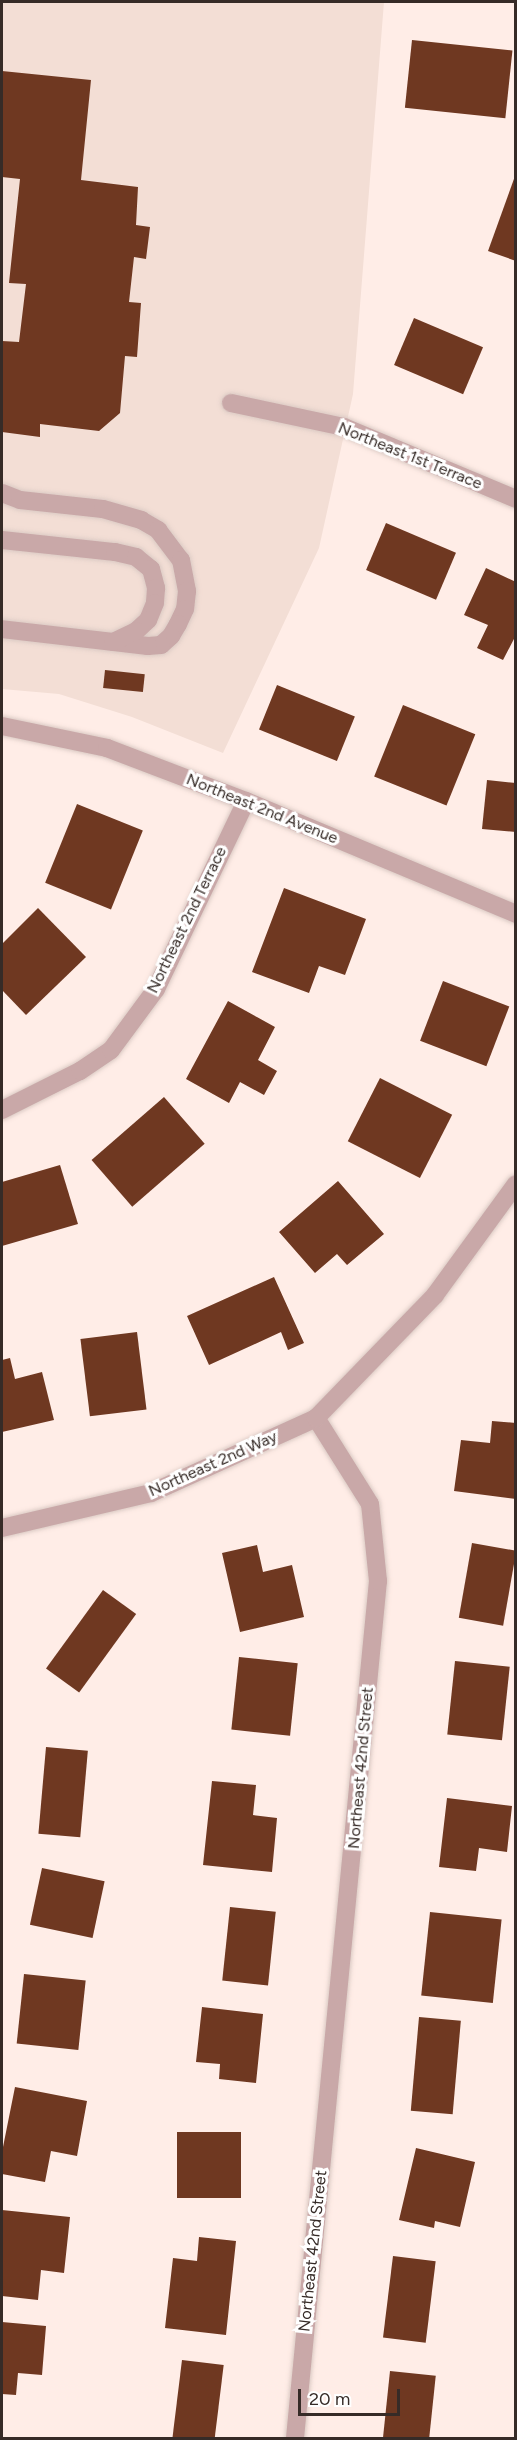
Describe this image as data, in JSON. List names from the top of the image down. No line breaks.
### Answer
{"streets":{"street":["Northeast 1st Terrace","Northeast 2nd Avenue","Northeast 2nd Terrace","Northeast 2nd Way","Northeast 42nd Street"]},"crossings":[["Northeast 2nd Avenue","Northeast 2nd Terrace"],["Northeast 2nd Way","Northeast 42nd Street"]],"scale_bar":"20 m"}
